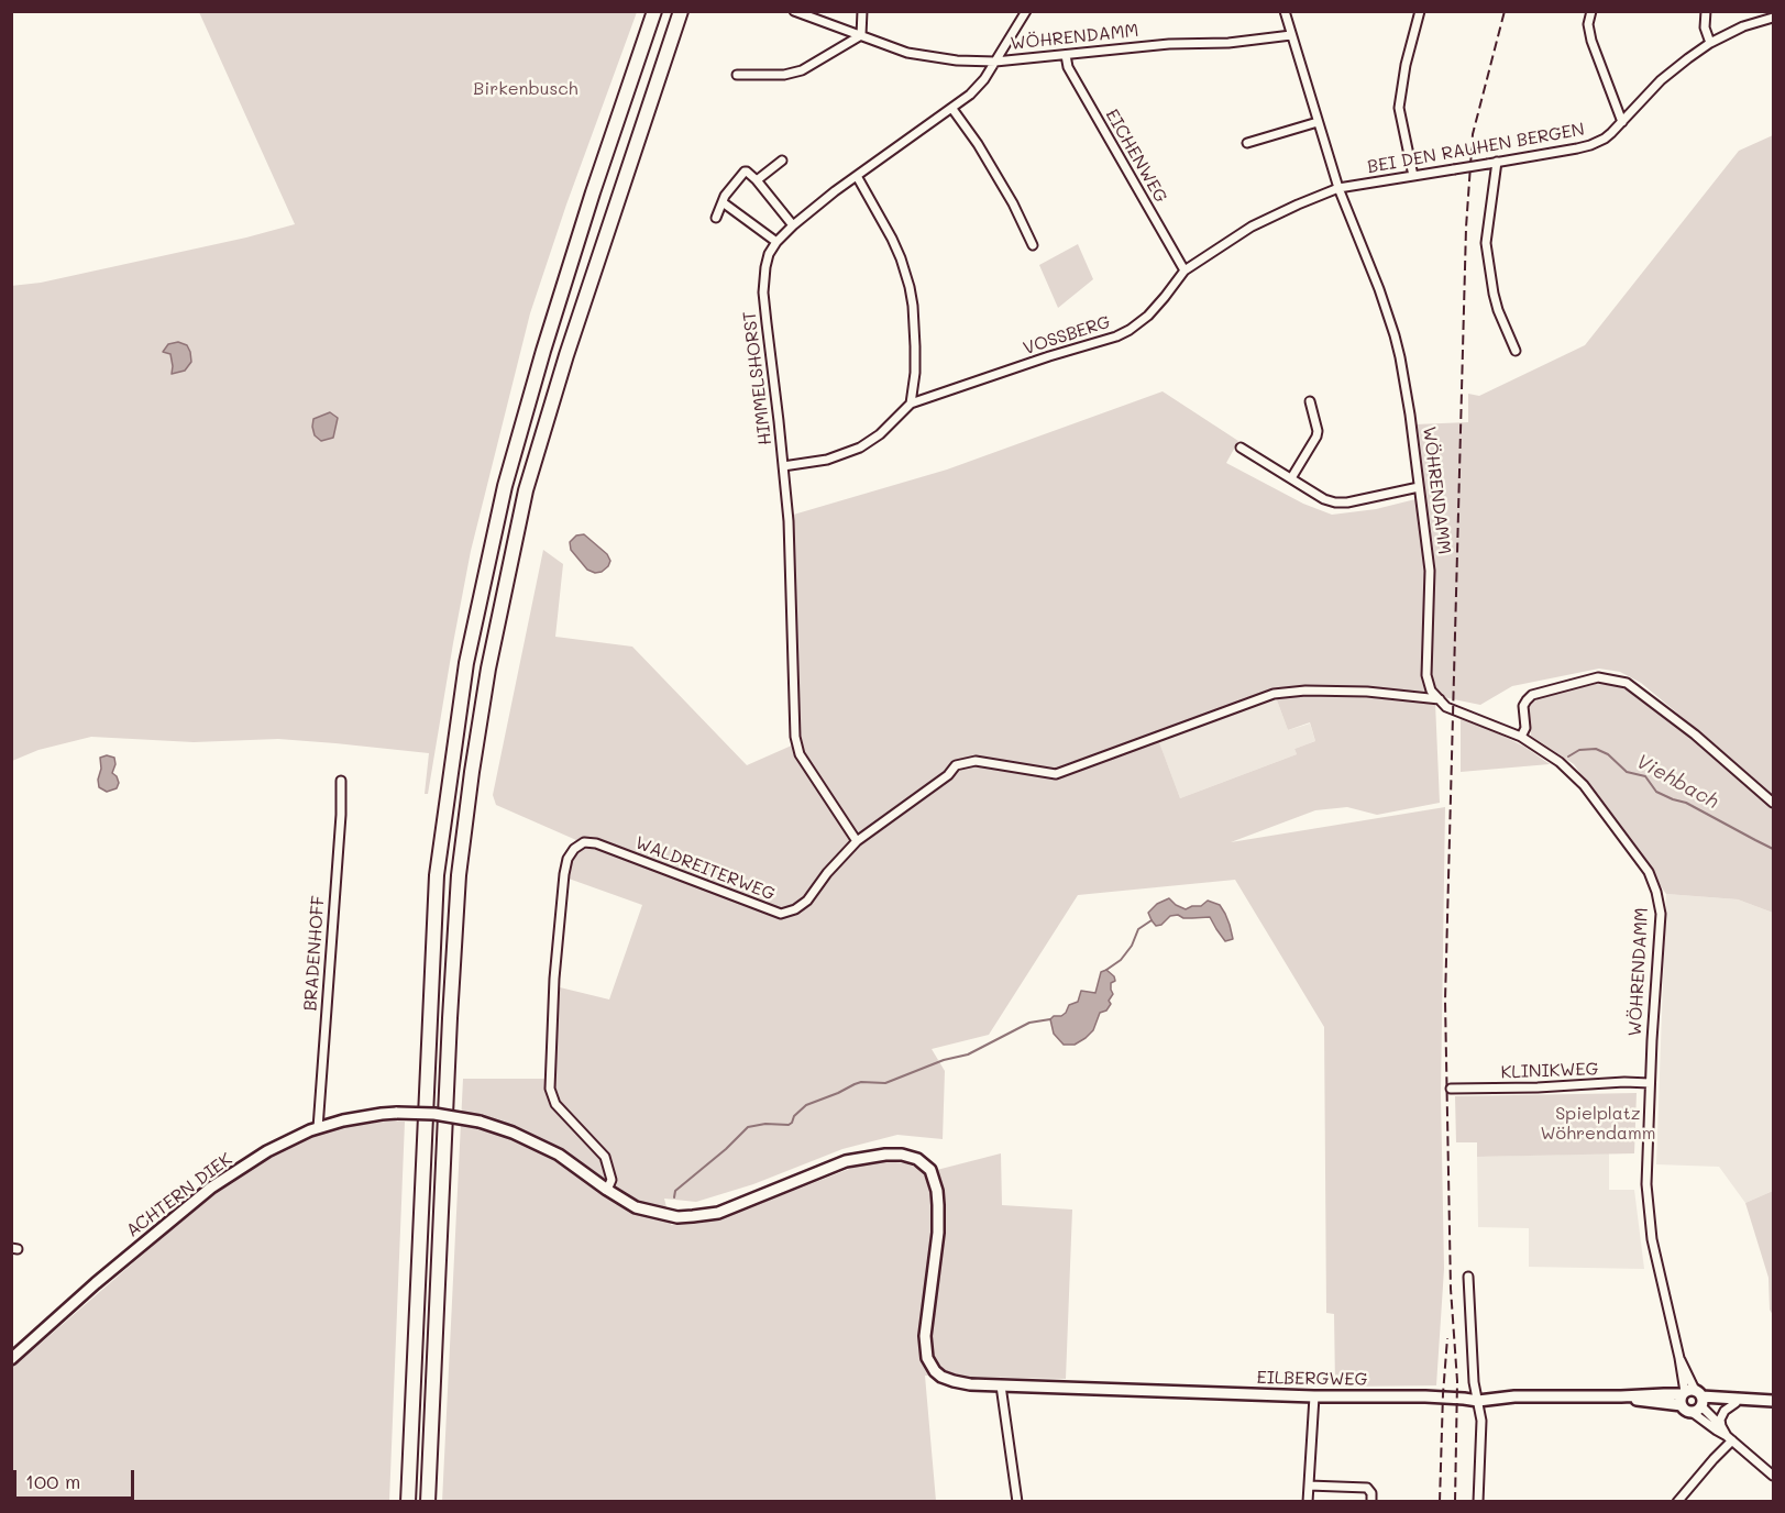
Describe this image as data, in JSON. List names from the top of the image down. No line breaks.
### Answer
{"streets":{"main road":["ACHTERN DIEK","EILBERGWEG"],"street":["WÖHRENDAMM","BEI DEN RAUHEN BERGEN","EICHENWEG","VOSSBERG","HIMMELSHORST","WALDREITERWEG","BRADENHOFF","KLINIKWEG"]},"crossings":[["WÖHRENDAMM","BEI DEN RAUHEN BERGEN"],["WÖHRENDAMM","EICHENWEG"],["WÖHRENDAMM","VOSSBERG"],["WÖHRENDAMM","HIMMELSHORST"],["WÖHRENDAMM","WALDREITERWEG"],["WÖHRENDAMM","KLINIKWEG"],["WÖHRENDAMM","EILBERGWEG"],["BEI DEN RAUHEN BERGEN","VOSSBERG"],["EICHENWEG","VOSSBERG"],["VOSSBERG","HIMMELSHORST"],["HIMMELSHORST","WALDREITERWEG"],["WALDREITERWEG","ACHTERN DIEK"],["BRADENHOFF","ACHTERN DIEK"],["ACHTERN DIEK","EILBERGWEG"]],"water":["Viehbach"],"parks":["Birkenbusch","Spielplatz Wöhrendamm"],"scale_bar":"100 m"}
